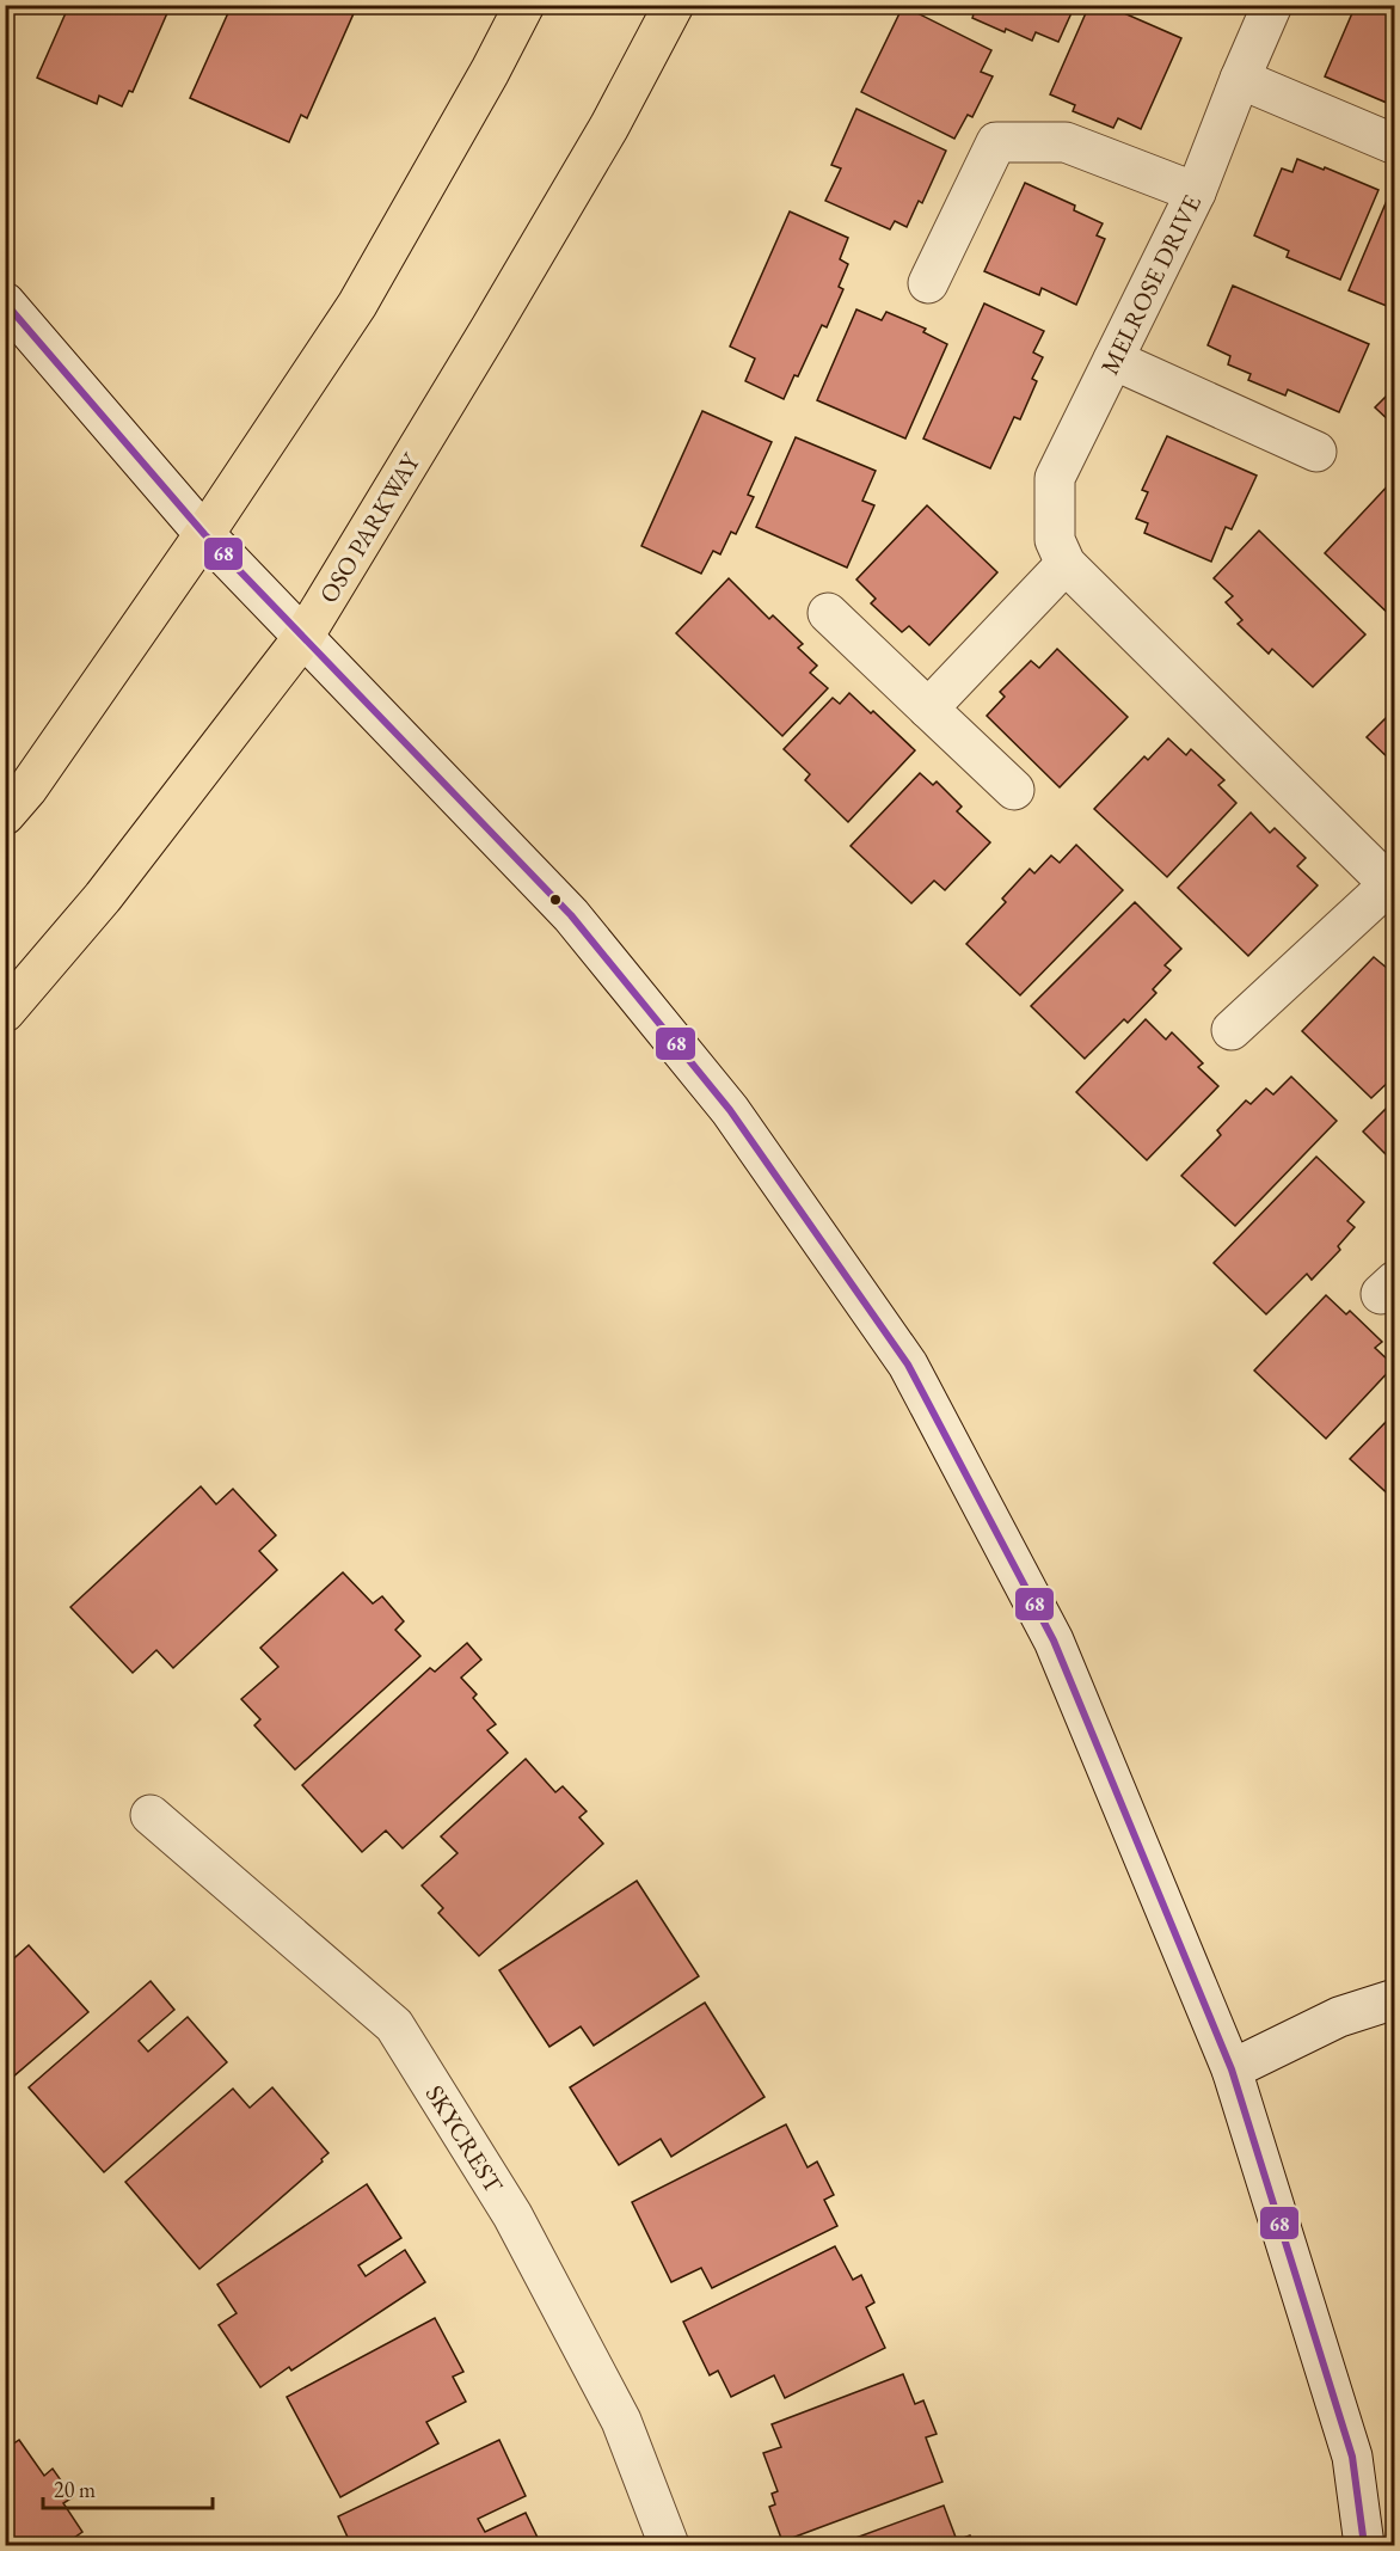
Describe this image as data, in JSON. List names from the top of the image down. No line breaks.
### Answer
{"streets":{"main road":["OSO PARKWAY"],"street":["MELROSE DRIVE","SKYCREST"]},"lines":["transit line 68"],"scale_bar":"20 m"}
